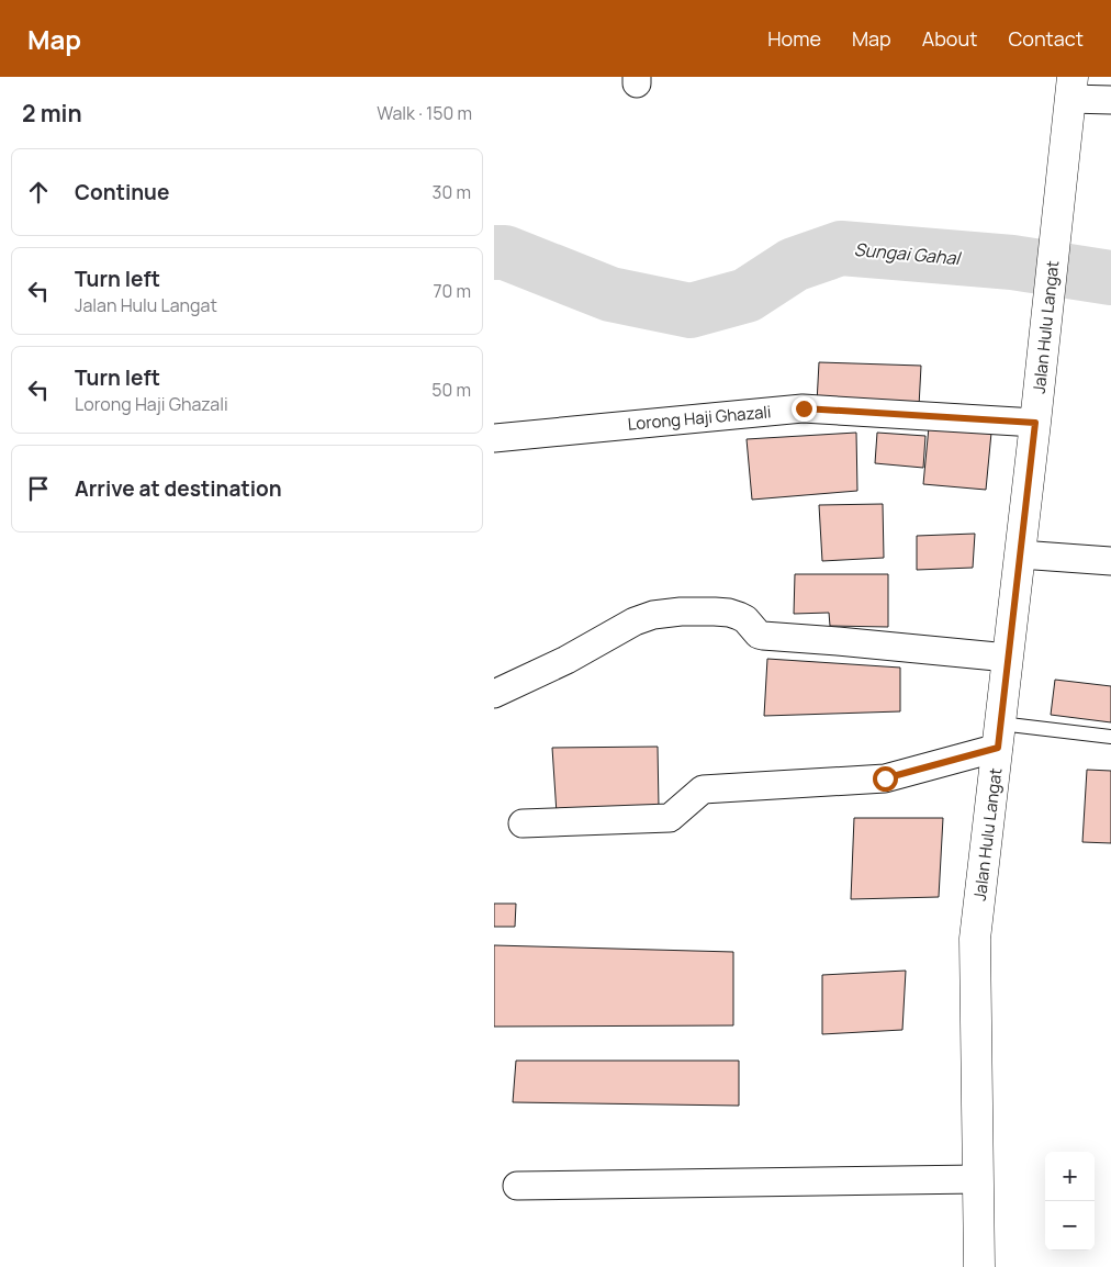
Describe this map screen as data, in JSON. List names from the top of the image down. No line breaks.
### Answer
{"streets":{"street":["Jalan Hulu Langat","Lorong Haji Ghazali"]},"crossings":[["Jalan Hulu Langat","Lorong Haji Ghazali"]],"water":["Sungai Gahal"],"page":{"header":"Map","nav":["Home","Map","About","Contact"],"heading":["2 min","Walk · 150 m"],"list":[["Continue","30 m"],["Turn left","Jalan Hulu Langat","70 m"],["Turn left","Lorong Haji Ghazali","50 m"],"Arrive at destination"],"map_buttons":["+","−"]}}
